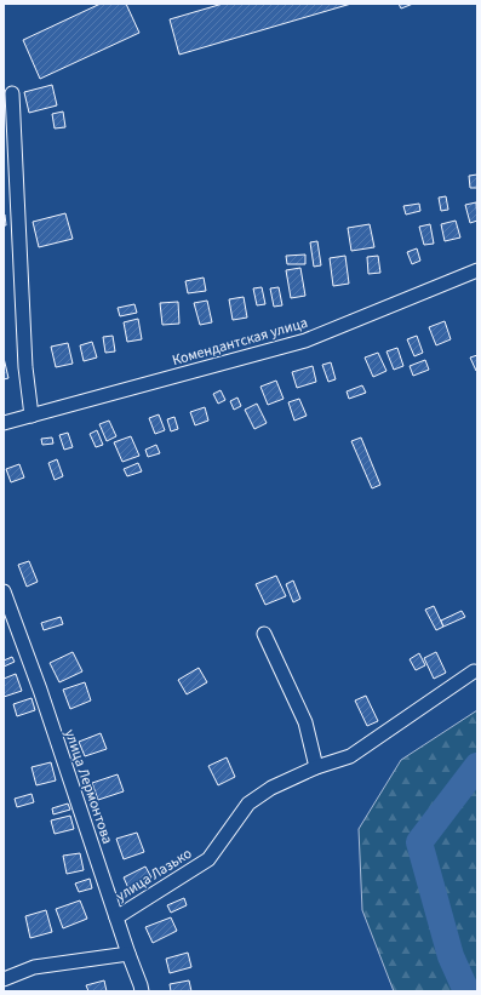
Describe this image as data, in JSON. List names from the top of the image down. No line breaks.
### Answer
{"streets":{"street":["Комендантская улица","улица Лермонтова","улица Лазько"]},"crossings":[["улица Лермонтова","улица Лазько"]]}
